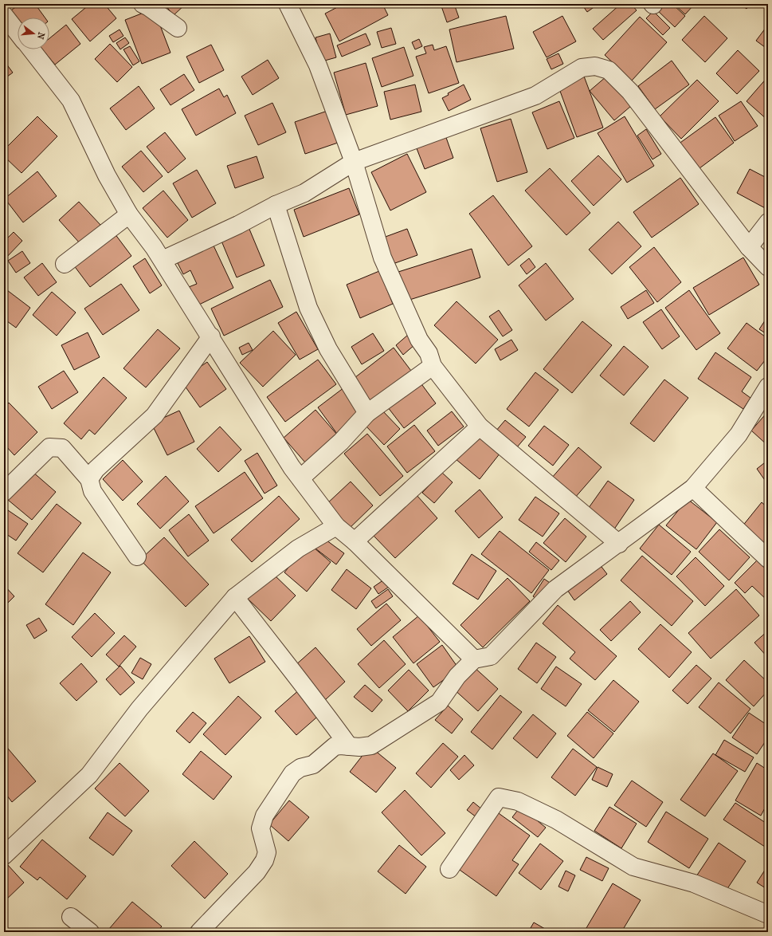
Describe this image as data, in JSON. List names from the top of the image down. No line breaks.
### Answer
{"north":"right"}
